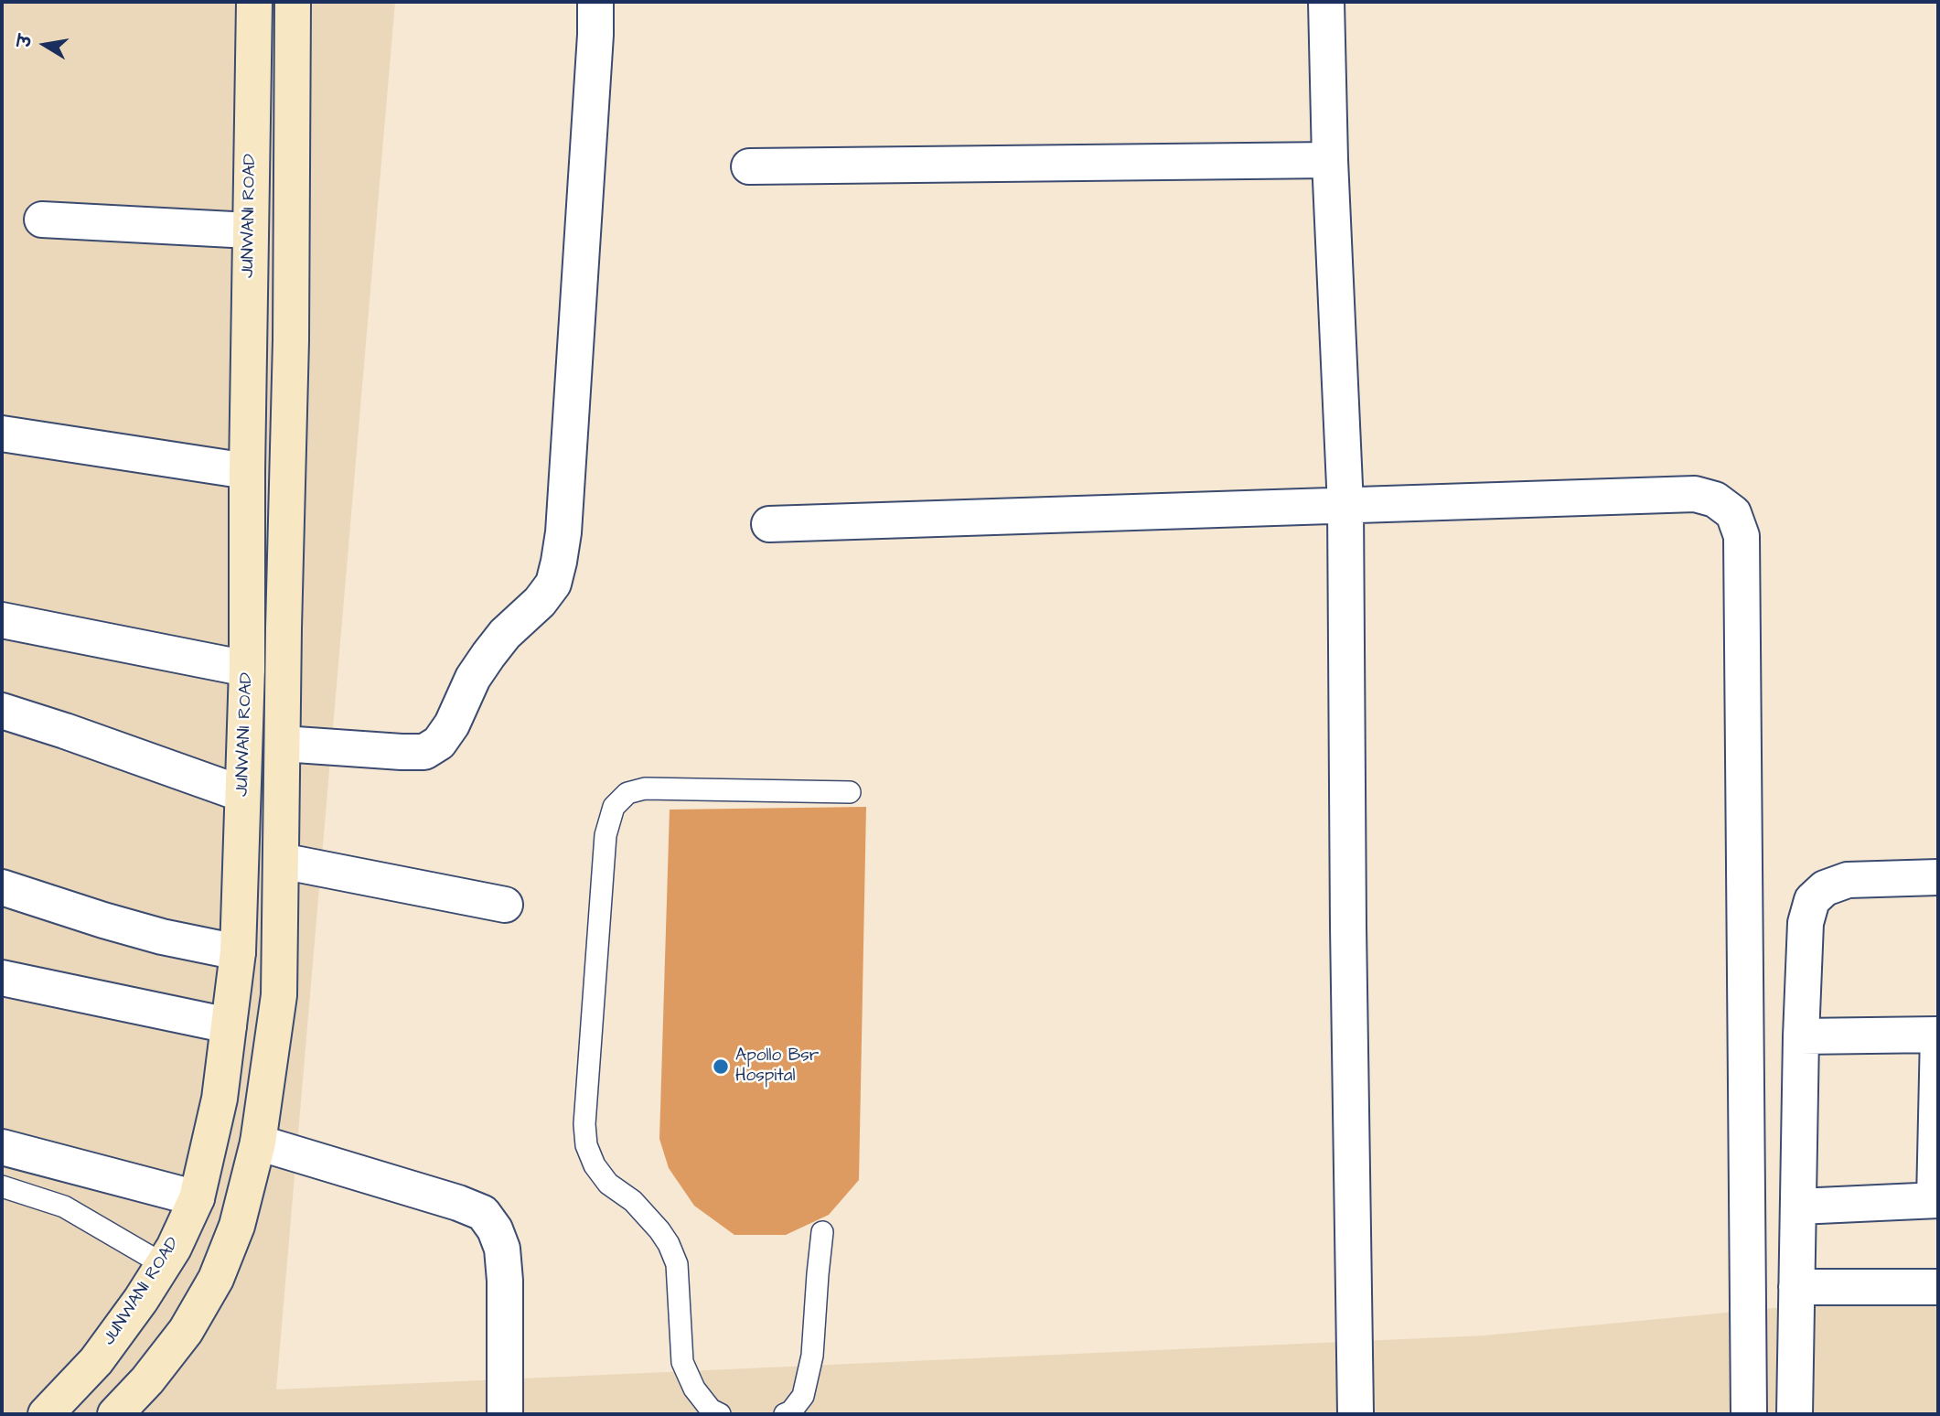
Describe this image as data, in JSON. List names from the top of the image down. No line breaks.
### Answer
{"streets":{"main road":["JUNWANI ROAD"]},"places":["Apollo Bsr Hospital"],"north":"left"}
